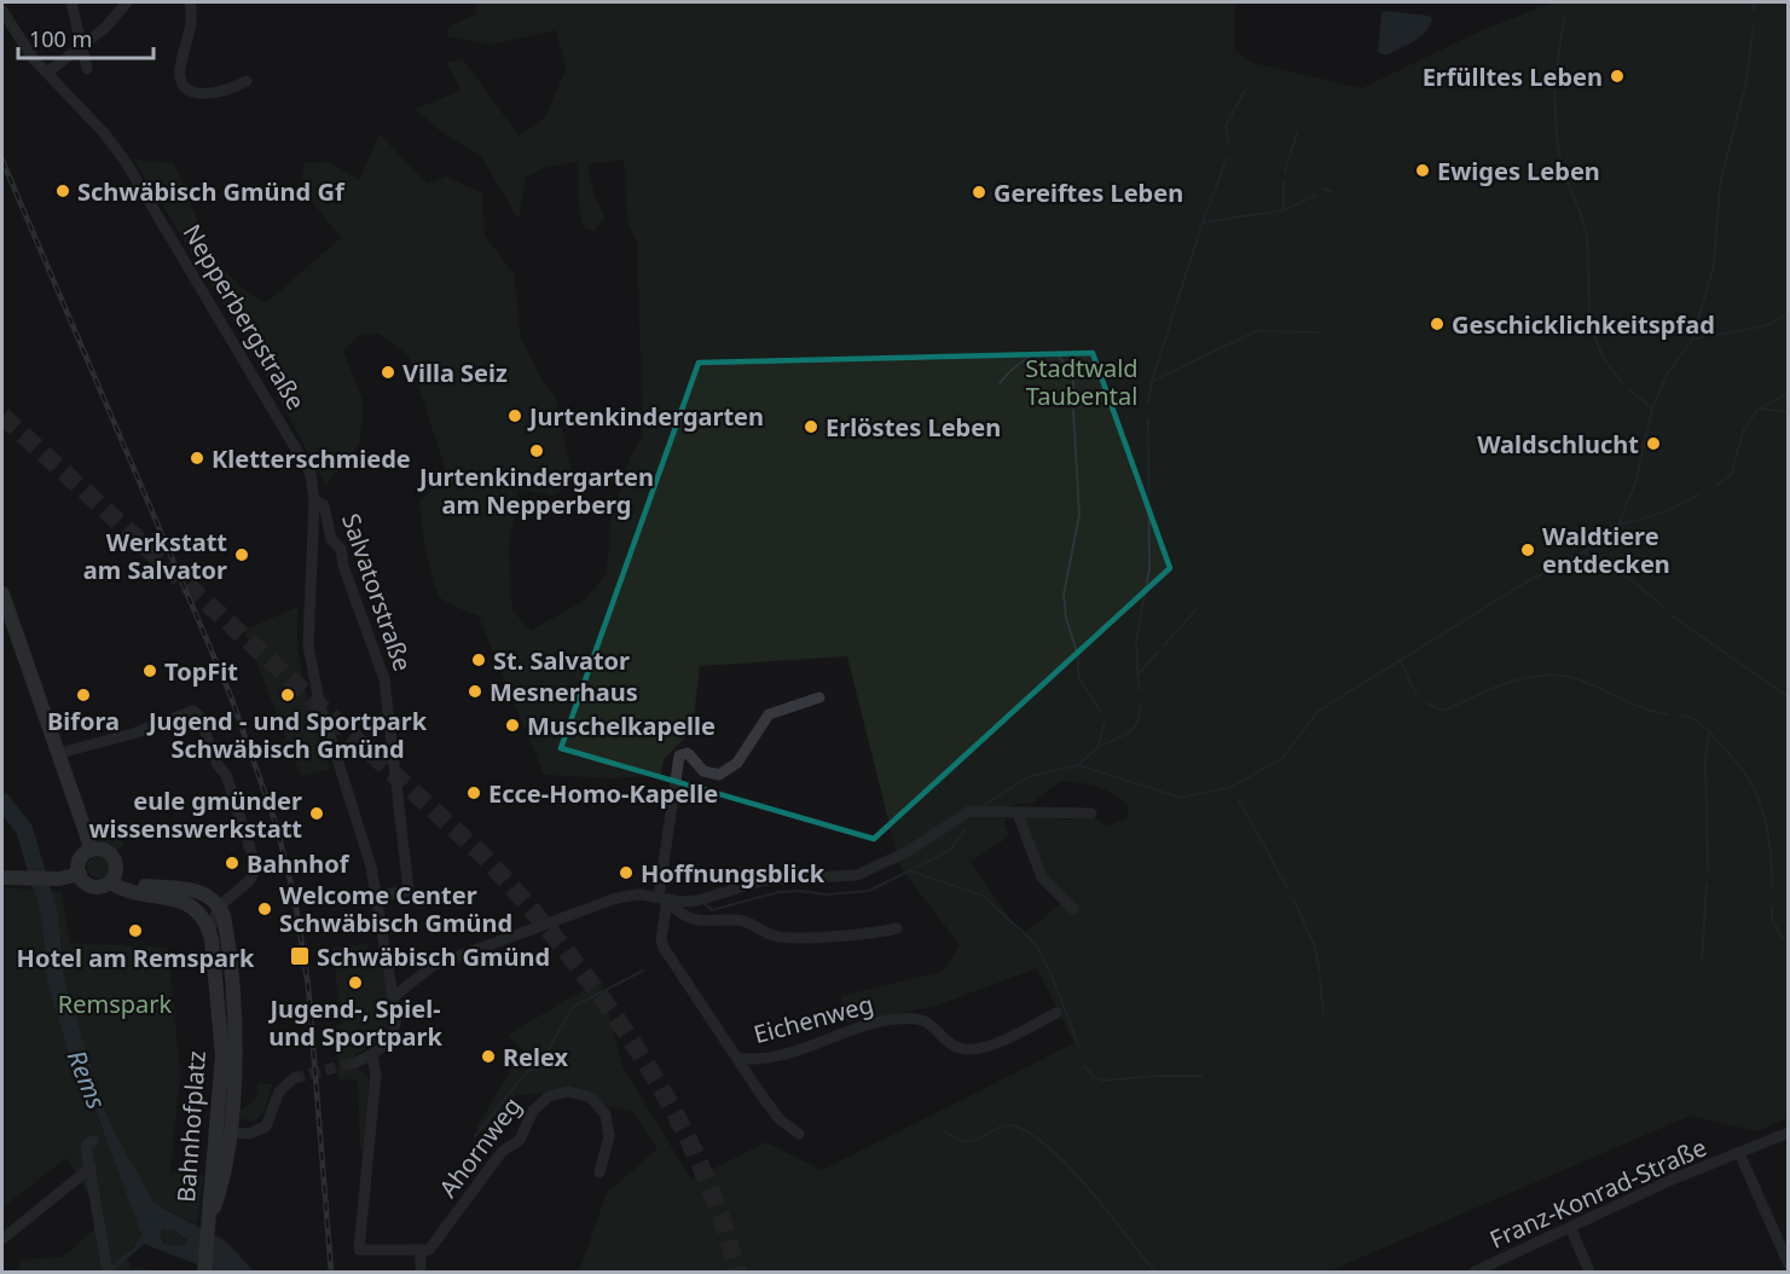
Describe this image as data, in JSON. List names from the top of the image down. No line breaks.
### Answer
{"streets":{"main road":["Bahnhofplatz"],"street":["Nepperbergstraße","Salvatorstraße","Eichenweg","Ahornweg","Franz-Konrad-Straße"]},"crossings":[["Nepperbergstraße","Salvatorstraße"]],"water":["Rems"],"parks":["Stadtwald Taubental","Remspark"],"places":{"other":["Erfülltes Leben","Ewiges Leben","Schwäbisch Gmünd Gf","Gereiftes Leben","Geschicklichkeitspfad","Villa Seiz","Jurtenkindergarten","Erlöstes Leben","Waldschlucht","Jurtenkindergarten am Nepperberg","Kletterschmiede","Waldtiere entdecken","Werkstatt am Salvator","St. Salvator","TopFit","Mesnerhaus","Bifora","Jugend - und Sportpark Schwäbisch Gmünd","Muschelkapelle","Ecce-Homo-Kapelle","eule gmünder wissenswerkstatt","Bahnhof","Hoffnungsblick","Welcome Center Schwäbisch Gmünd","Hotel am Remspark","Jugend-, Spiel- und Sportpark","Relex"],"transit":["Schwäbisch Gmünd"]},"scale_bar":"100 m"}
